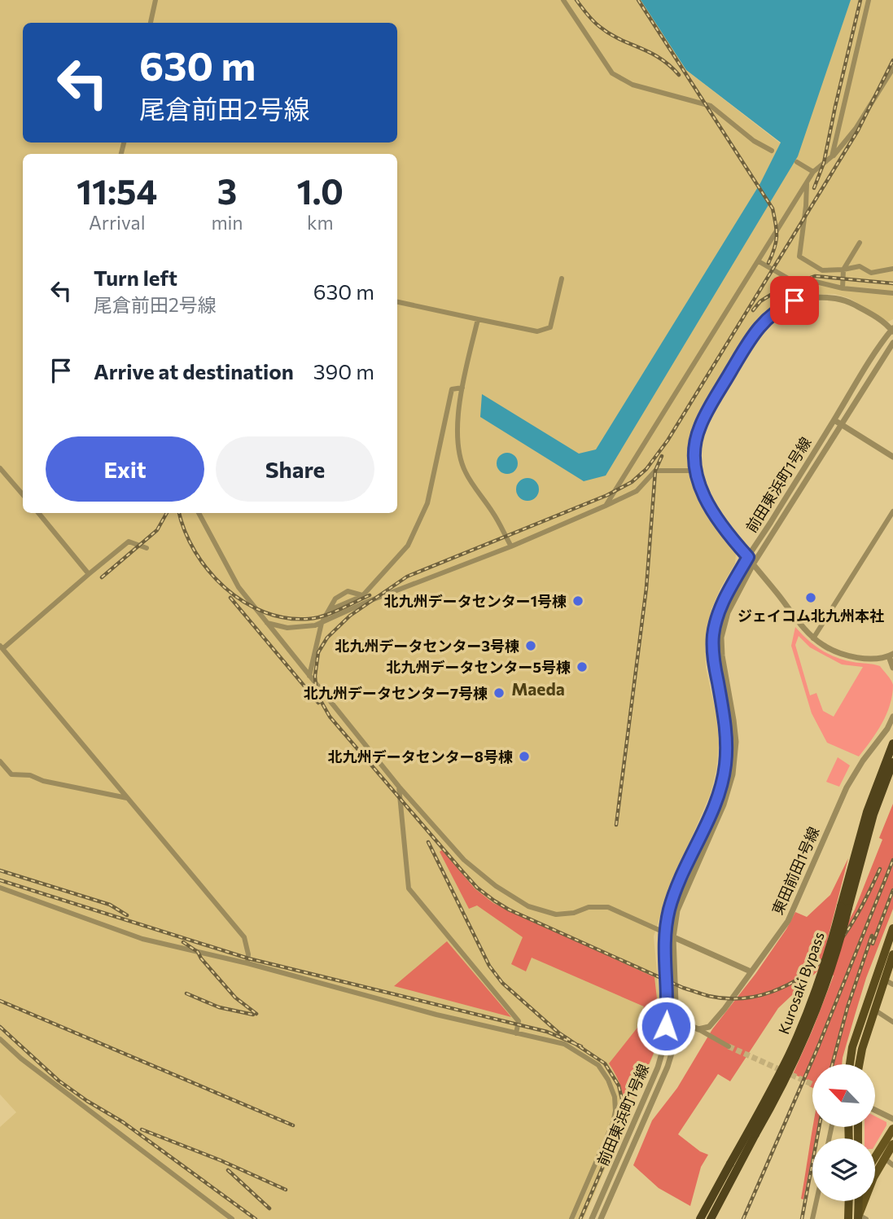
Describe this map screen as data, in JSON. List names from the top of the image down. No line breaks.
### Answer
{"streets":{"highway":["Kurosaki Bypass"],"street":["前田東浜町1号線","東田前田1号線"]},"districts":["Maeda"],"places":["ジェイコム北九州本社","北九州データセンター1号棟","北九州データセンター3号棟","北九州データセンター5号棟","北九州データセンター7号棟","北九州データセンター8号棟"],"north":"top left","page":{"turn":["630 m","尾倉前田2号線"],"eta":["11:54","Arrival","3","min","1.0","km"],"list":[{"name":"Turn left","note":"尾倉前田2号線","value":"630 m"},{"name":"Arrive at destination","value":"390 m"}],"buttons":["Exit","Share"]}}
